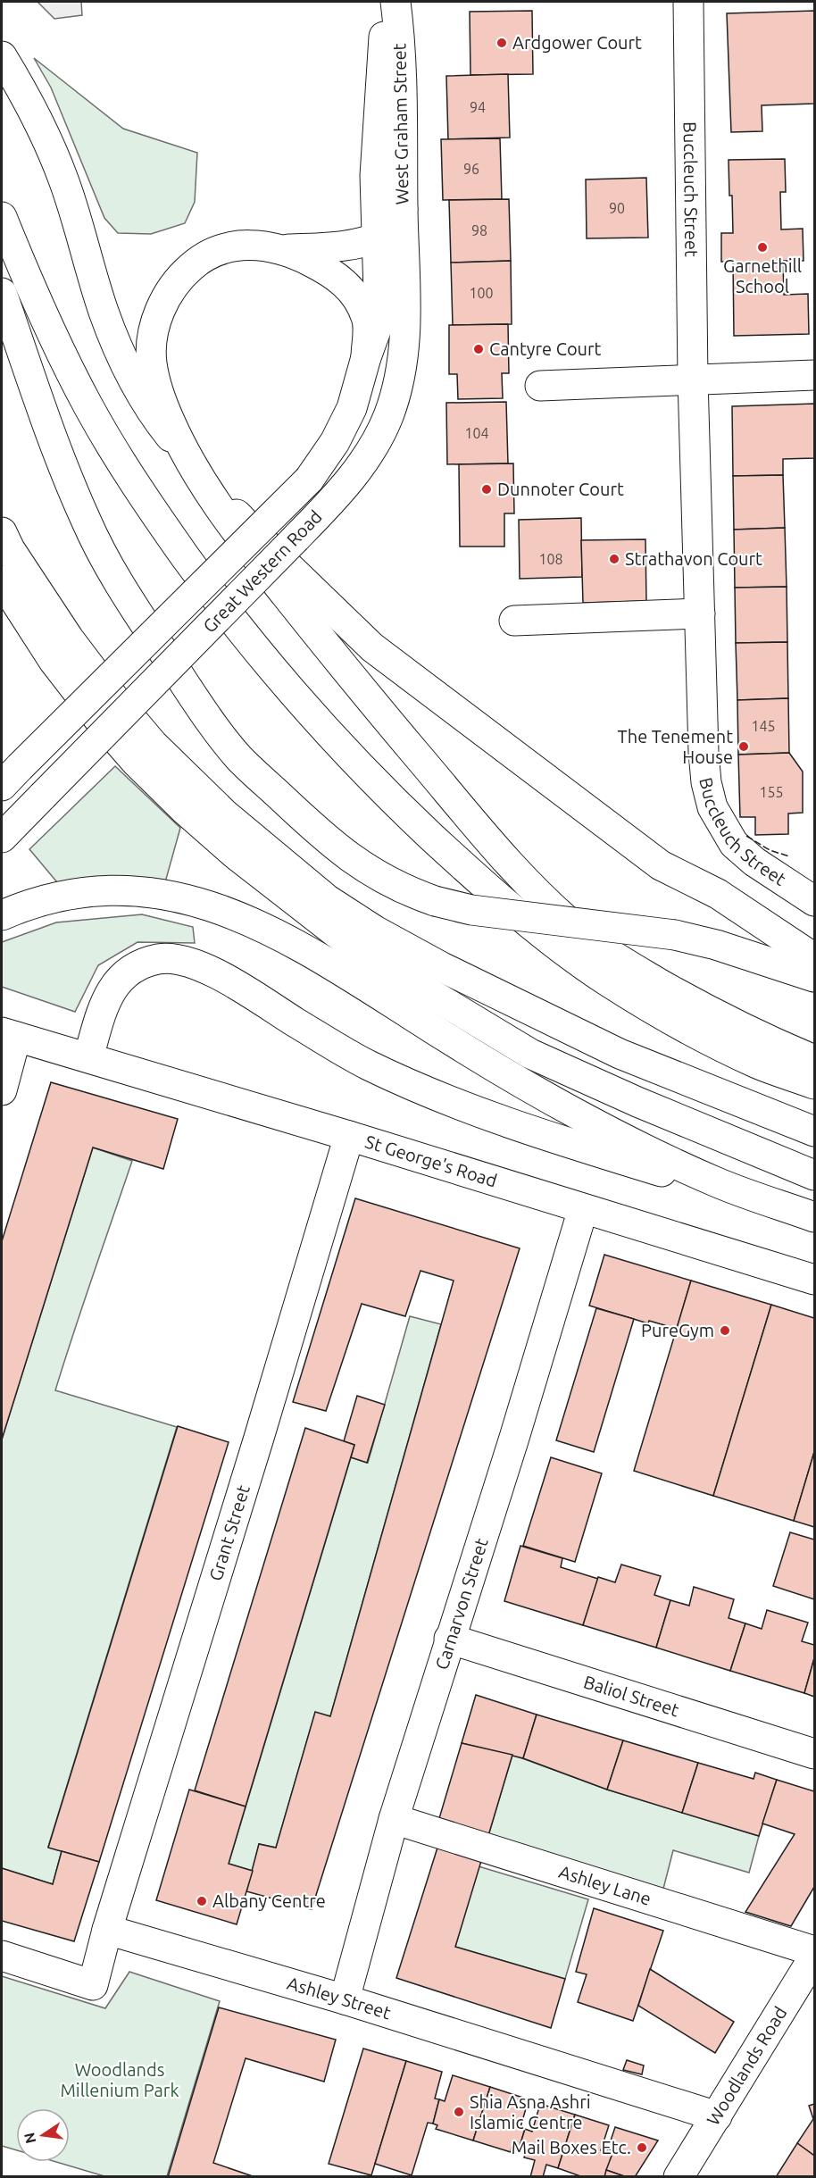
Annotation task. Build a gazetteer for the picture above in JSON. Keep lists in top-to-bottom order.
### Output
{
  "streets": {
    "main road": [
      "West Graham Street",
      "Buccleuch Street",
      "Great Western Road",
      "St George's Road",
      "Grant Street",
      "Carnarvon Street",
      "Baliol Street",
      "Ashley Lane",
      "Ashley Street",
      "Woodlands Road"
    ]
  },
  "crossings": [
    ["West Graham Street", "Great Western Road"],
    ["St George's Road", "Grant Street"],
    ["St George's Road", "Carnarvon Street"],
    ["Grant Street", "Ashley Street"],
    ["Carnarvon Street", "Baliol Street"],
    ["Carnarvon Street", "Ashley Lane"],
    ["Carnarvon Street", "Ashley Street"],
    ["Ashley Street", "Woodlands Road"]
  ],
  "parks": ["Woodlands Millenium Park"],
  "places": [
    "Ardgower Court",
    "Garnethill School",
    "Cantyre Court",
    "Dunnoter Court",
    "Strathavon Court",
    "The Tenement House",
    "PureGym",
    "Albany Centre",
    "Shia Asna Ashri Islamic Centre",
    "Mail Boxes Etc."
  ],
  "house_numbers": [
    "94",
    "96",
    "90",
    "98",
    "100",
    "104",
    "108",
    "145",
    "155"
  ],
  "north": "left"
}
